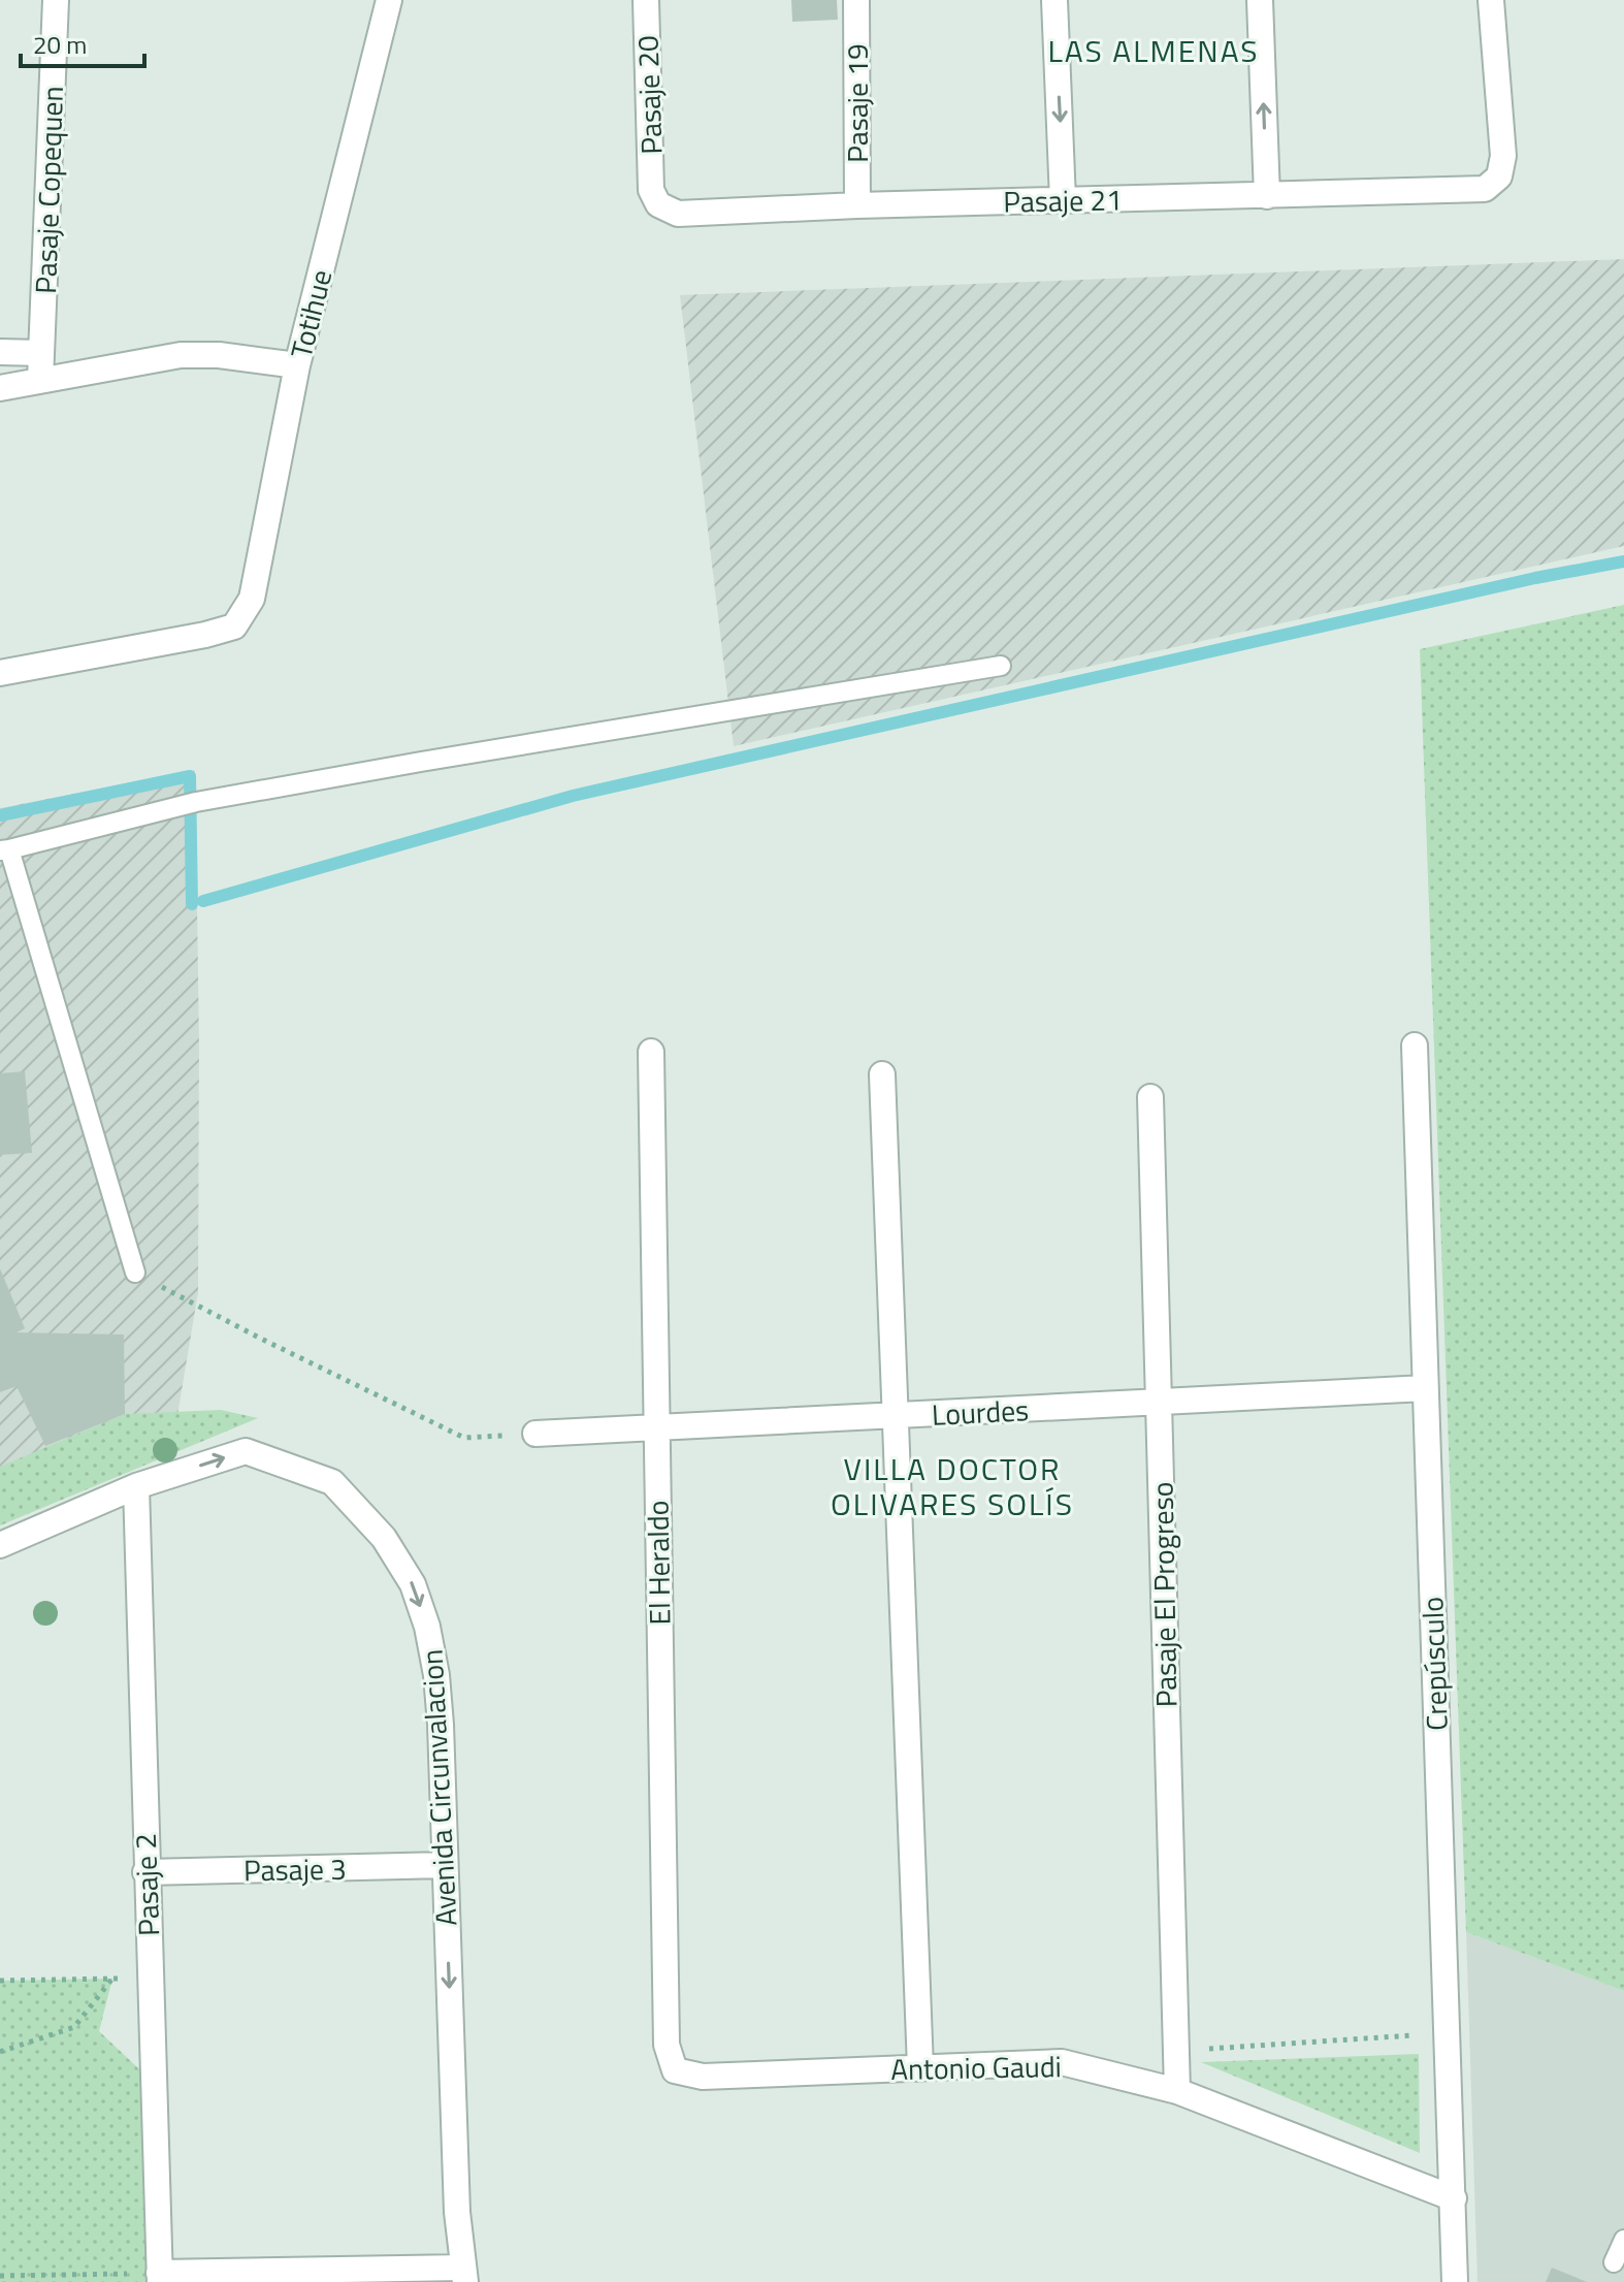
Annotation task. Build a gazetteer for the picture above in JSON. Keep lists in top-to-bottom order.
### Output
{
  "streets": {
    "street": [
      "Pasaje 20",
      "Pasaje 19",
      "Pasaje Copequen",
      "Pasaje 21",
      "Totihue",
      "Lourdes",
      "El Heraldo",
      "Pasaje El Progreso",
      "Crepúsculo",
      "Avenida Circunvalacion",
      "Pasaje 3",
      "Pasaje 2",
      "Antonio Gaudi"
    ]
  },
  "crossings": [
    ["Pasaje 20", "Pasaje 21"],
    ["Pasaje 19", "Pasaje 21"],
    ["Lourdes", "El Heraldo"],
    ["Lourdes", "Pasaje El Progreso"],
    ["Lourdes", "Crepúsculo"],
    ["El Heraldo", "Antonio Gaudi"],
    ["Pasaje El Progreso", "Antonio Gaudi"],
    ["Crepúsculo", "Antonio Gaudi"],
    ["Avenida Circunvalacion", "Pasaje 3"],
    ["Avenida Circunvalacion", "Pasaje 2"],
    ["Pasaje 3", "Pasaje 2"]
  ],
  "one_way": ["Avenida Circunvalacion"],
  "districts": ["LAS ALMENAS", "VILLA DOCTOR OLIVARES SOLÍS"],
  "scale_bar": "20 m"
}
